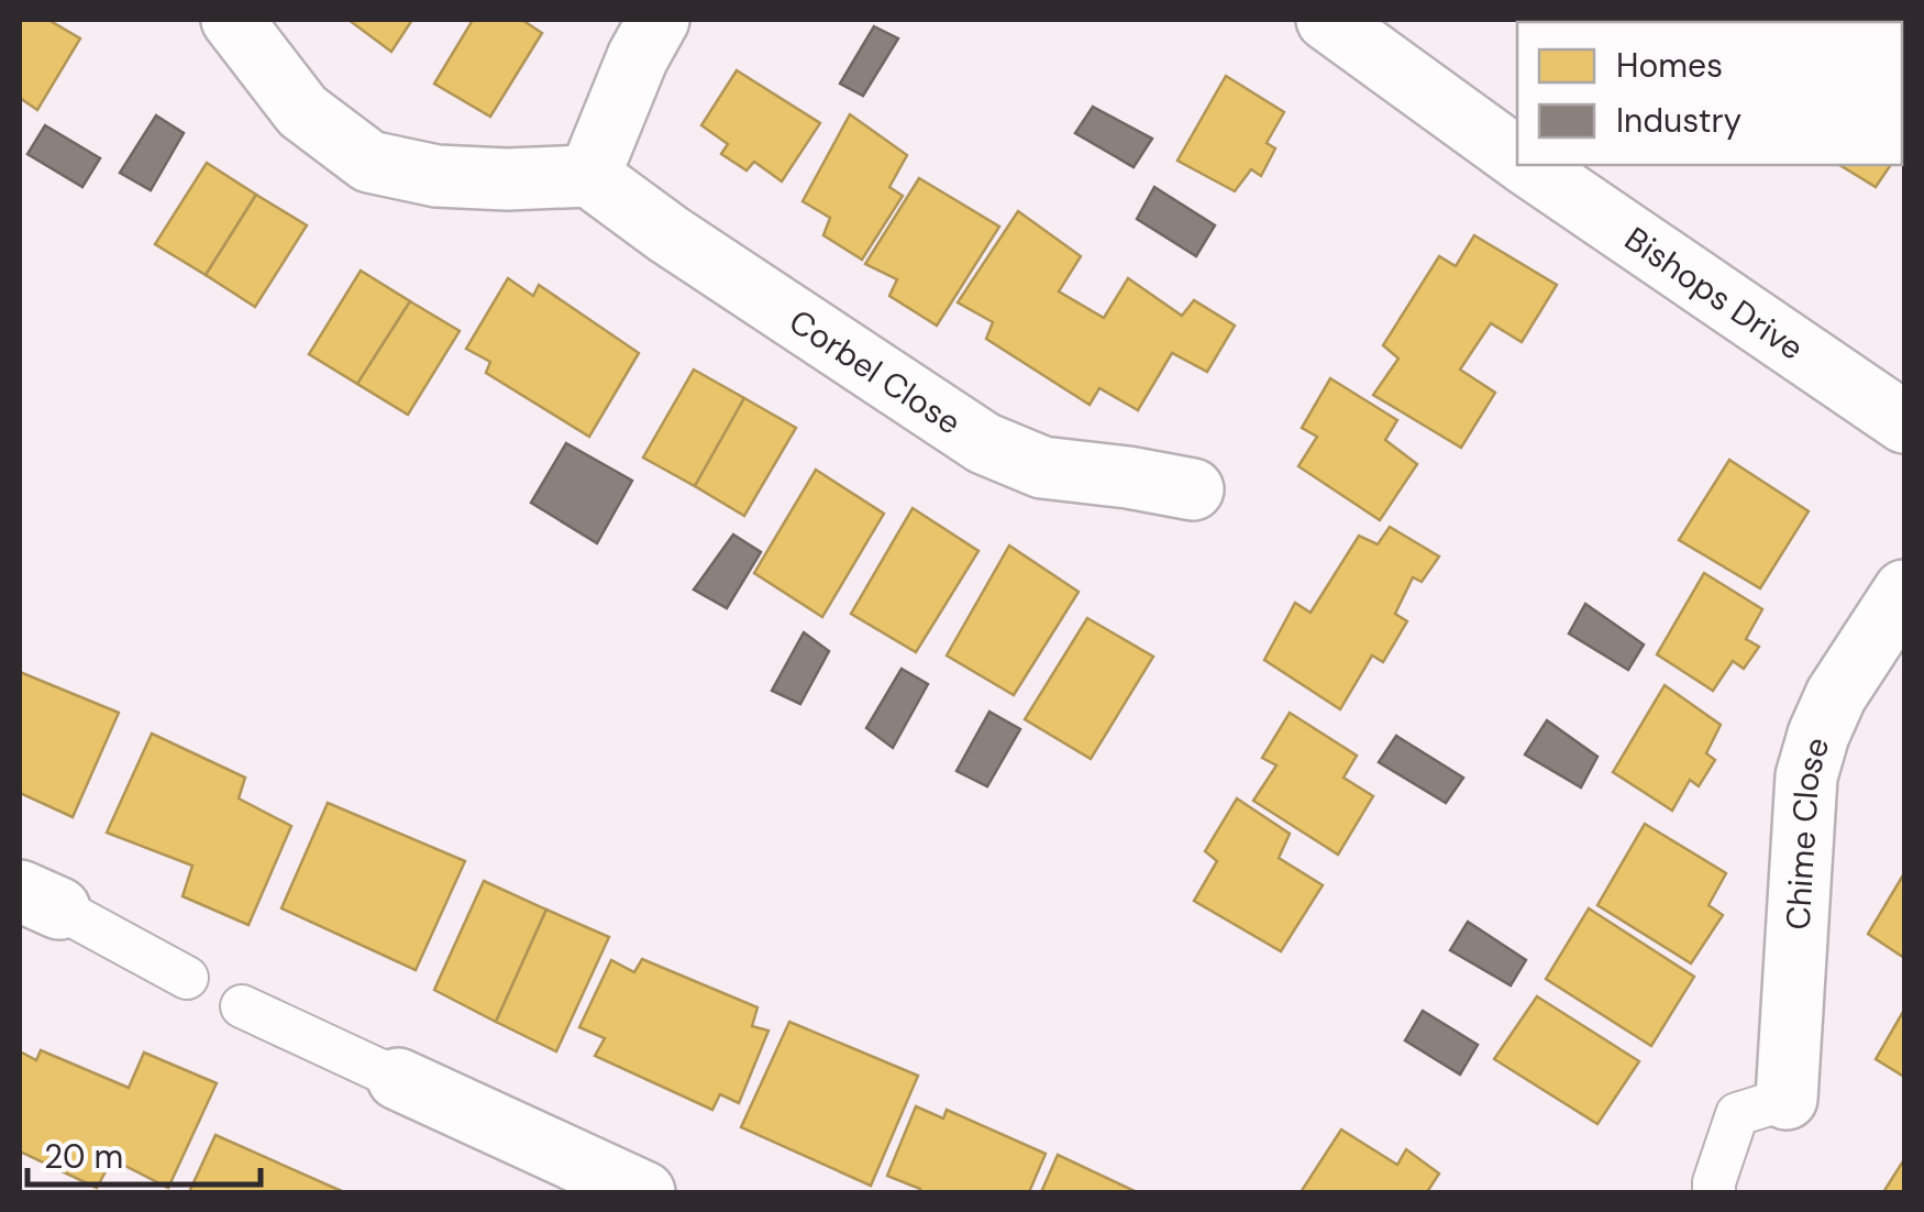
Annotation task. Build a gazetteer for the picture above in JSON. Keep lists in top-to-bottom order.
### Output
{
  "streets": {
    "street": ["Bishops Drive", "Corbel Close", "Chime Close"]
  },
  "legend": ["Homes", "Industry"],
  "scale_bar": "20 m"
}
